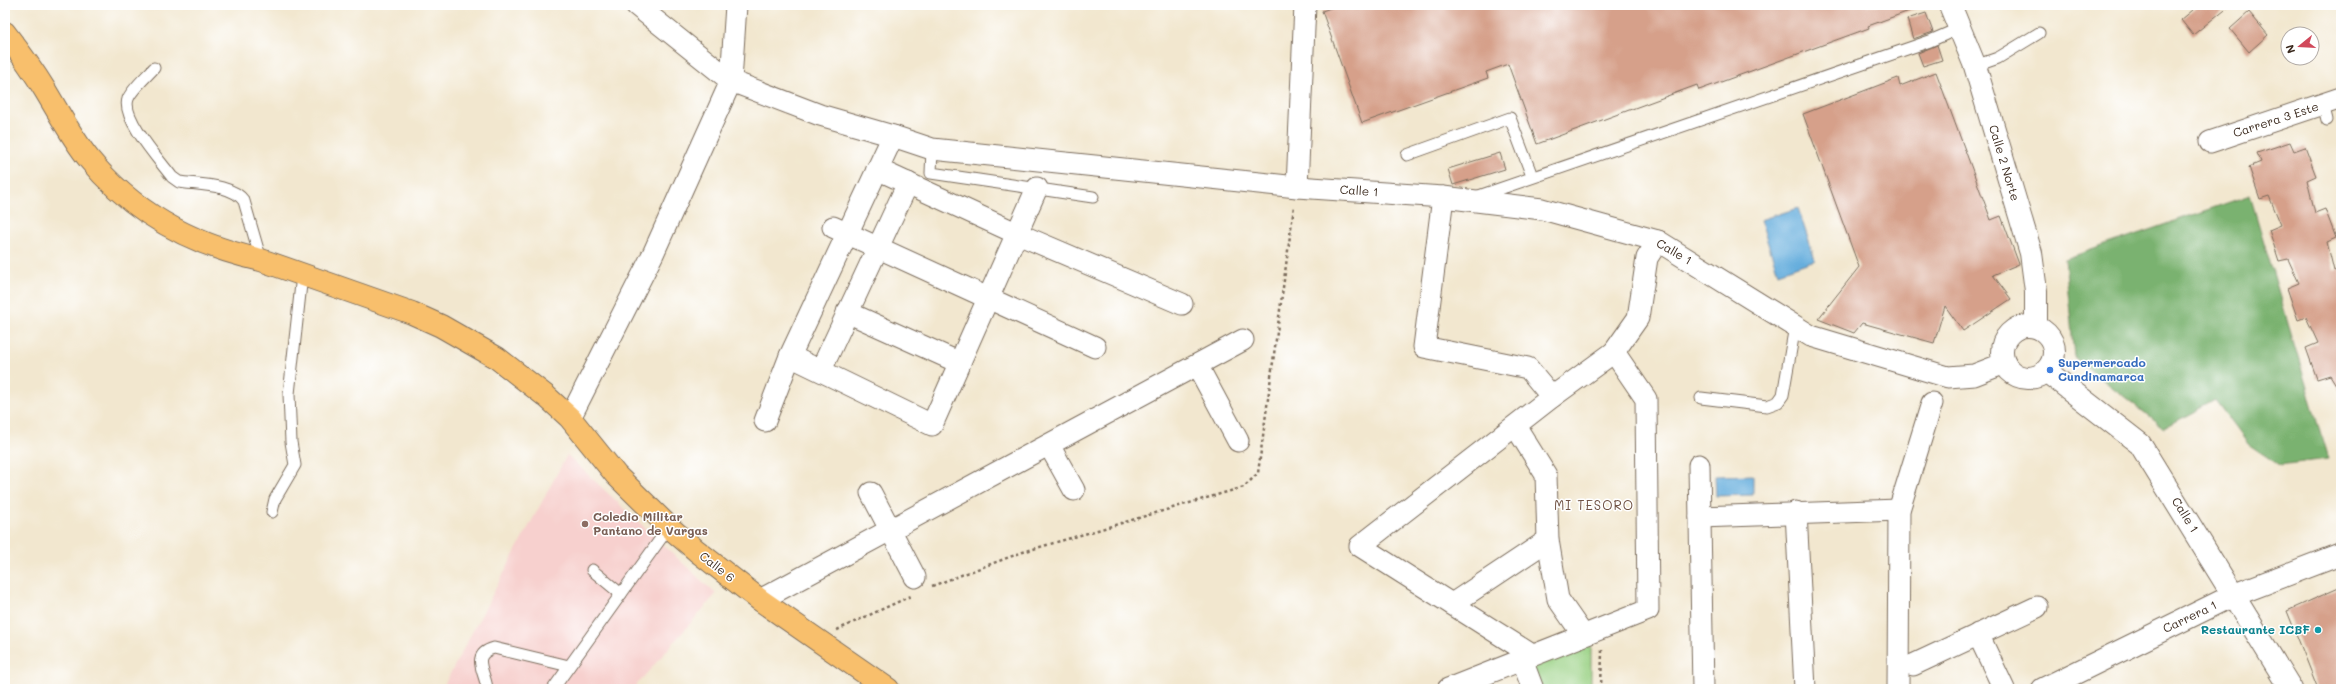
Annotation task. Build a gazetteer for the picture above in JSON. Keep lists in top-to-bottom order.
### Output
{
  "streets": {
    "main road": ["Calle 6"],
    "street": [
      "Carrera 3 Este",
      "Calle 2 Norte",
      "Calle 1",
      "Carrera 1"
    ]
  },
  "crossings": [
    ["Calle 2 Norte", "Calle 1"],
    ["Calle 1", "Carrera 1"]
  ],
  "districts": ["MI TESORO"],
  "places": ["Supermercado Cundinamarca", "Coledio Militar Pantano de Vargas", "Restaurante ICBF"],
  "north": "left"
}
